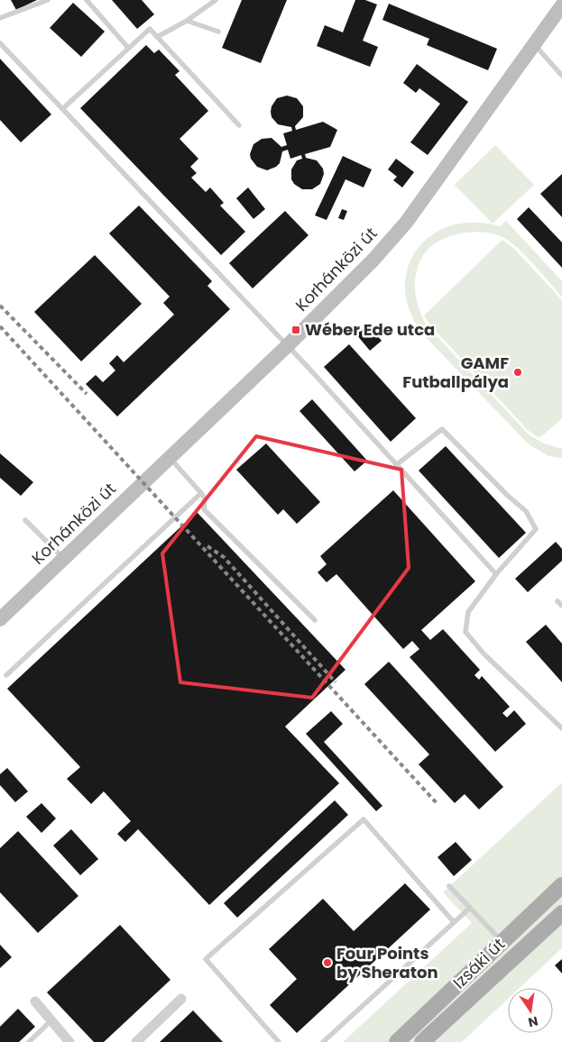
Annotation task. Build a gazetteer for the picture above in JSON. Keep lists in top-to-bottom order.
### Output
{
  "streets": {
    "main road": ["Izsáki út"],
    "street": ["Korhánközi út"]
  },
  "places": {
    "transit": ["Wéber Ede utca"],
    "other": ["GAMF Futballpálya", "Four Points by Sheraton"]
  },
  "north": "bottom"
}
